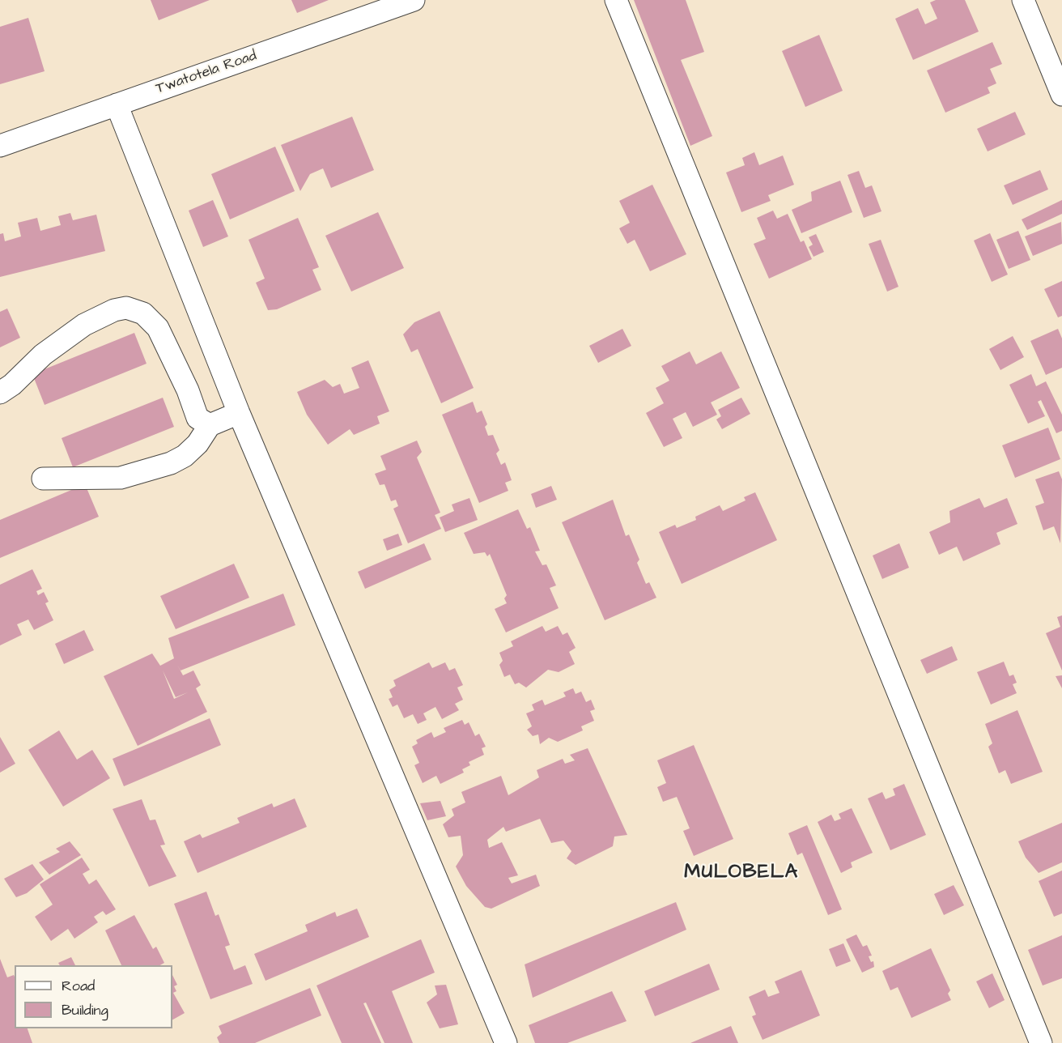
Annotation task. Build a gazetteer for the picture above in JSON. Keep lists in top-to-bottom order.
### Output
{
  "streets": {
    "street": ["Twatotela Road"]
  },
  "districts": ["MULOBELA"],
  "legend": ["Road", "Building"]
}
